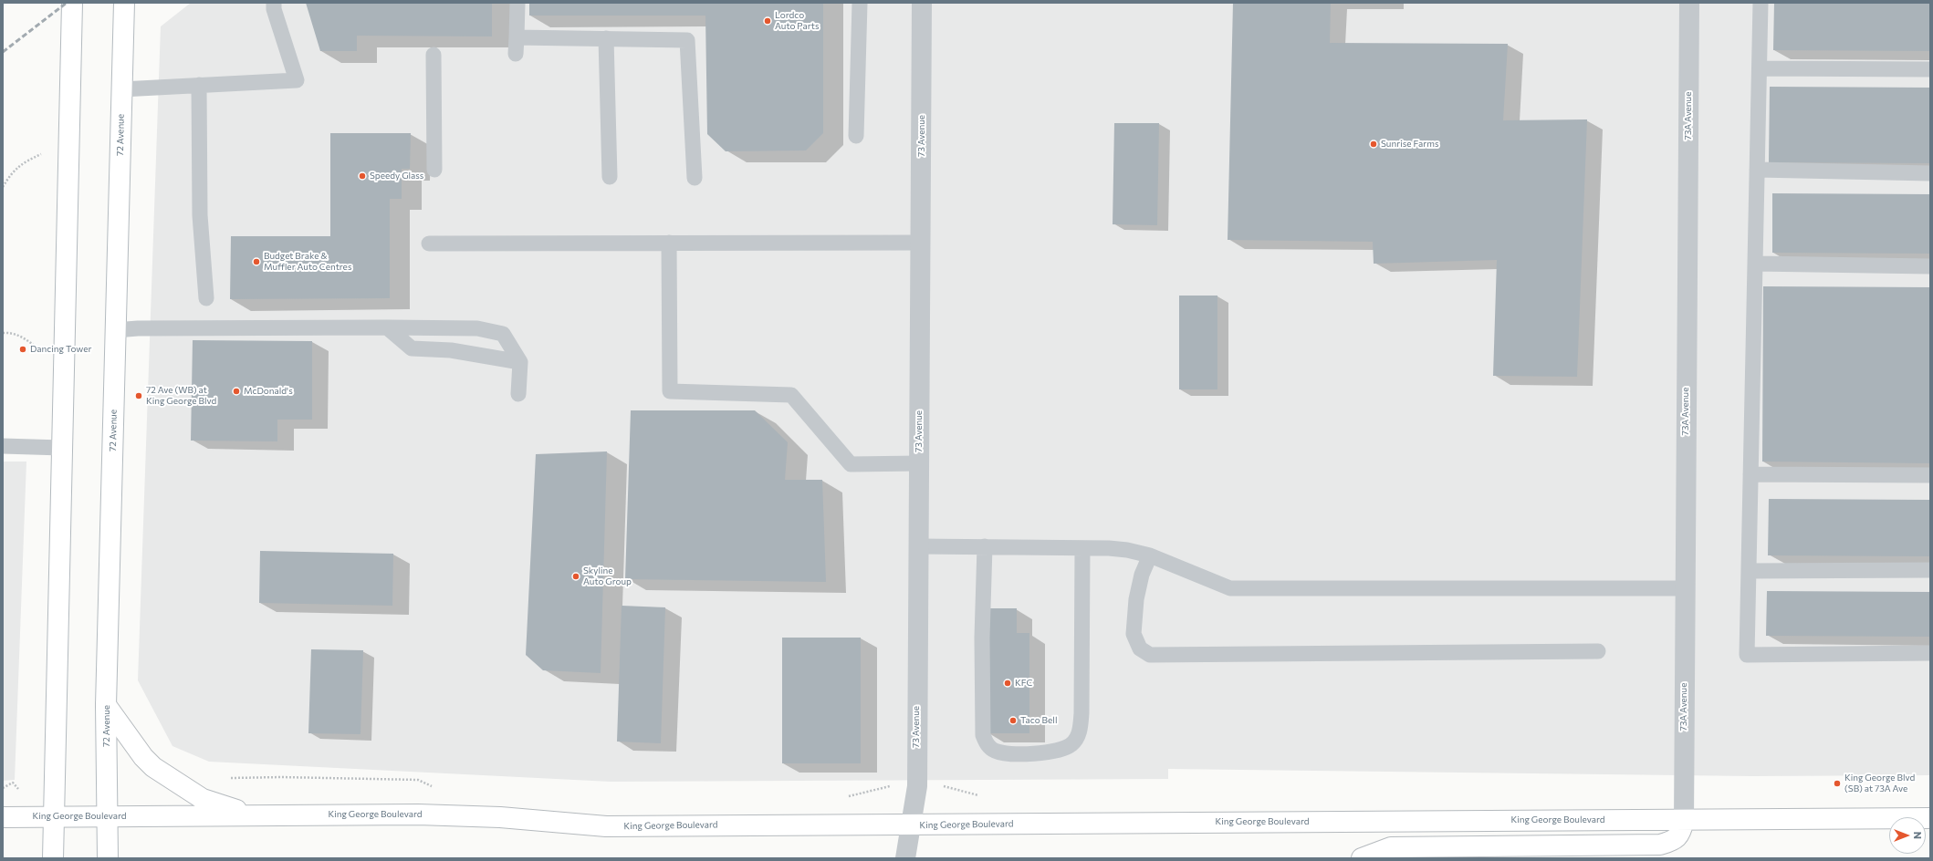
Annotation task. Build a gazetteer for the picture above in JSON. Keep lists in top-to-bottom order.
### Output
{
  "streets": {
    "main road": ["72 Avenue", "King George Boulevard"],
    "street": ["73A Avenue", "73 Avenue"]
  },
  "crossings": [
    ["73A Avenue", "King George Boulevard"],
    ["72 Avenue", "King George Boulevard"],
    ["73 Avenue", "King George Boulevard"]
  ],
  "places": [
    "Lordco Auto Parts",
    "Sunrise Farms",
    "Speedy Glass",
    "Budget Brake & Muffler Auto Centres",
    "Dancing Tower",
    "McDonald's",
    "72 Ave (WB) at King George Blvd",
    "Skyline Auto Group",
    "KFC",
    "Taco Bell",
    "King George Blvd (SB) at 73A Ave"
  ],
  "north": "right"
}
